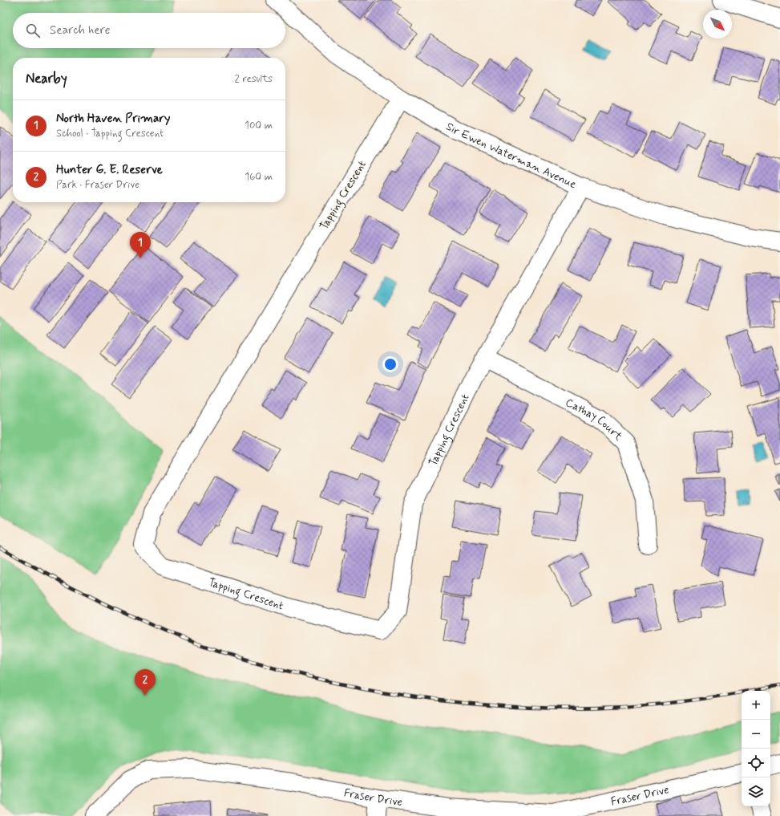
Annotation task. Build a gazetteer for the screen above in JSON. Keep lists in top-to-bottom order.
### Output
{
  "streets": {
    "street": [
      "Sir Ewen Waterman Avenue",
      "Tapping Crescent",
      "Cathay Court",
      "Fraser Drive"
    ]
  },
  "crossings": [
    ["Sir Ewen Waterman Avenue", "Tapping Crescent"],
    ["Tapping Crescent", "Cathay Court"]
  ],
  "north": "bottom right",
  "page": {
    "search": "Search here",
    "heading": ["Nearby", "2 results"],
    "list": [
      {
        "mark": "1",
        "name": "North Haven Primary",
        "note": "School · Tapping Crescent",
        "value": "100 m"
      },
      {
        "mark": "2",
        "name": "Hunter G. E. Reserve",
        "note": "Park · Fraser Drive",
        "value": "160 m"
      }
    ],
    "pins": ["1", "2"],
    "map_buttons": ["+", "−"]
  }
}
